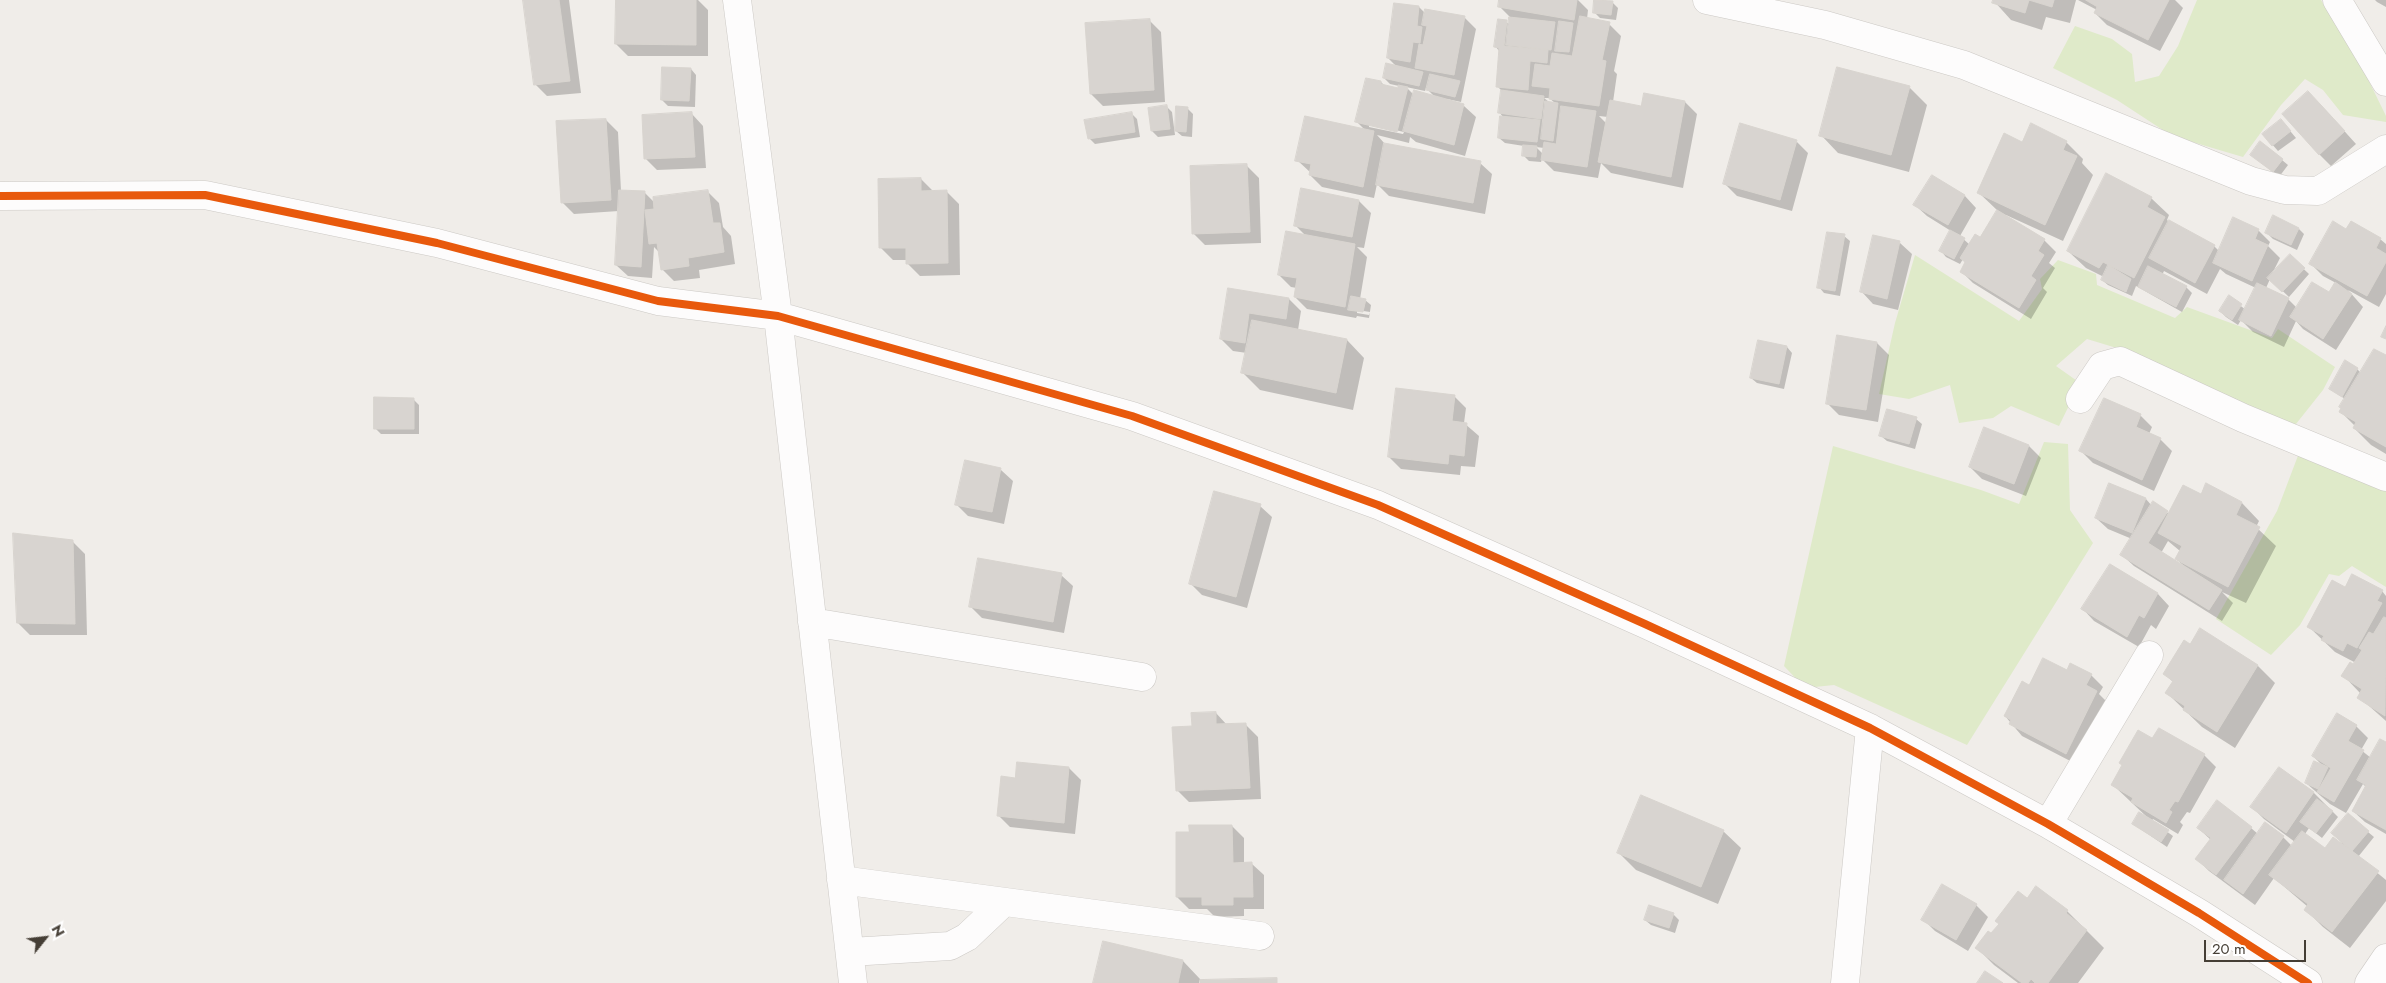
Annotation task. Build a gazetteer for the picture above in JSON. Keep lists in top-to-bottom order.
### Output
{
  "scale_bar": "20 m",
  "north": "top right"
}
